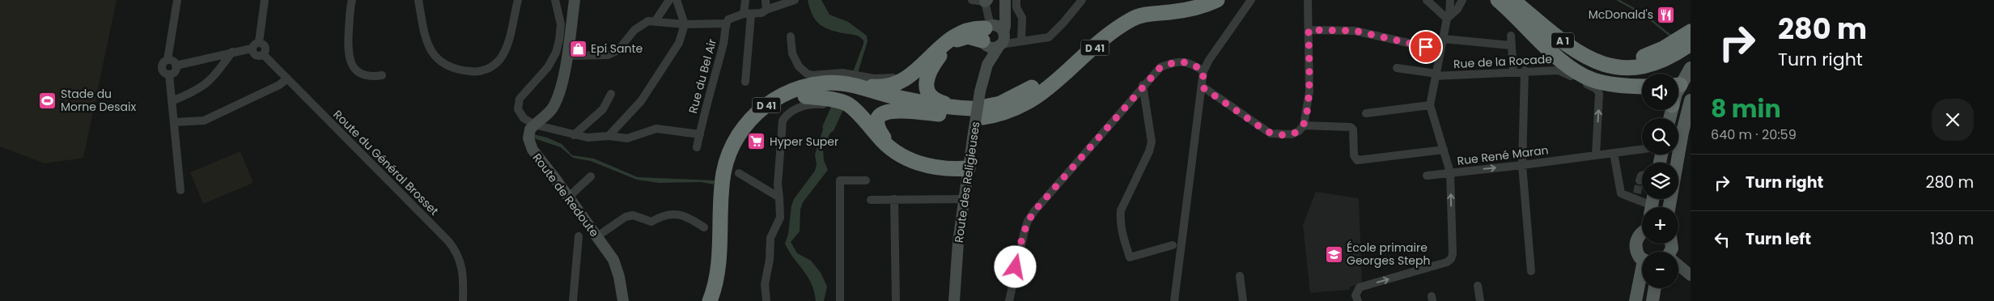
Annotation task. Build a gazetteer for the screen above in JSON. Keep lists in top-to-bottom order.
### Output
{
  "streets": {
    "highway": ["A 1", "D 41"],
    "main road": ["Route des Religieuses", "Route de Redoute"],
    "street": [
      "Rue de la Rocade",
      "Rue du Bel Air",
      "Rue René Maran",
      "Route du Général Brosset"
    ]
  },
  "crossings": [
    ["D 41", "Route des Religieuses"],
    ["Rue de la Rocade", "Rue René Maran"]
  ],
  "places": {
    "restaurant": ["McDonald's"],
    "shop": ["Epi Sante"],
    "sports": ["Stade du Morne Desaix"],
    "supermarket": ["Hyper Super"],
    "school or university": ["École primaire Georges Steph"]
  },
  "page": {
    "turn": ["280 m", "Turn right"],
    "map_buttons": ["+", "−"],
    "heading": ["8 min", "640 m · 20:59"],
    "list": [
      {
        "name": "Turn right",
        "value": "280 m"
      },
      {
        "name": "Turn left",
        "value": "130 m"
      }
    ]
  }
}
